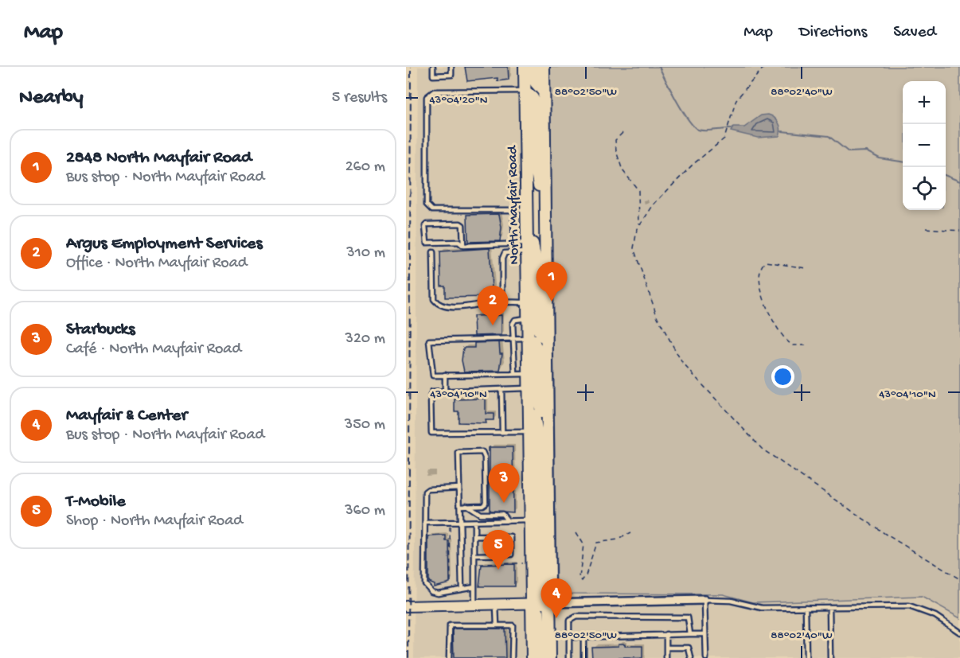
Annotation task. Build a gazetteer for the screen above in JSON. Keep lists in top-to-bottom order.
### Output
{
  "streets": {
    "main road": ["North Mayfair Road"]
  },
  "page": {
    "header": "Map",
    "nav": ["Map", "Directions", "Saved"],
    "heading": ["Nearby", "5 results"],
    "map_buttons": ["+", "−"],
    "list": [
      {
        "mark": "1",
        "name": "2848 North Mayfair Road",
        "note": "Bus stop · North Mayfair Road",
        "value": "260 m"
      },
      {
        "mark": "2",
        "name": "Argus Employment Services",
        "note": "Office · North Mayfair Road",
        "value": "310 m"
      },
      {
        "mark": "3",
        "name": "Starbucks",
        "note": "Café · North Mayfair Road",
        "value": "320 m"
      },
      {
        "mark": "4",
        "name": "Mayfair & Center",
        "note": "Bus stop · North Mayfair Road",
        "value": "350 m"
      },
      {
        "mark": "5",
        "name": "T-Mobile",
        "note": "Shop · North Mayfair Road",
        "value": "360 m"
      }
    ],
    "pins": [
      "1",
      "2",
      "3",
      "5",
      "4"
    ]
  },
  "coordinates": [
    "88°02'50\"W",
    "88°02'40\"W",
    "43°04'20\"N",
    "43°04'10\"N"
  ]
}
